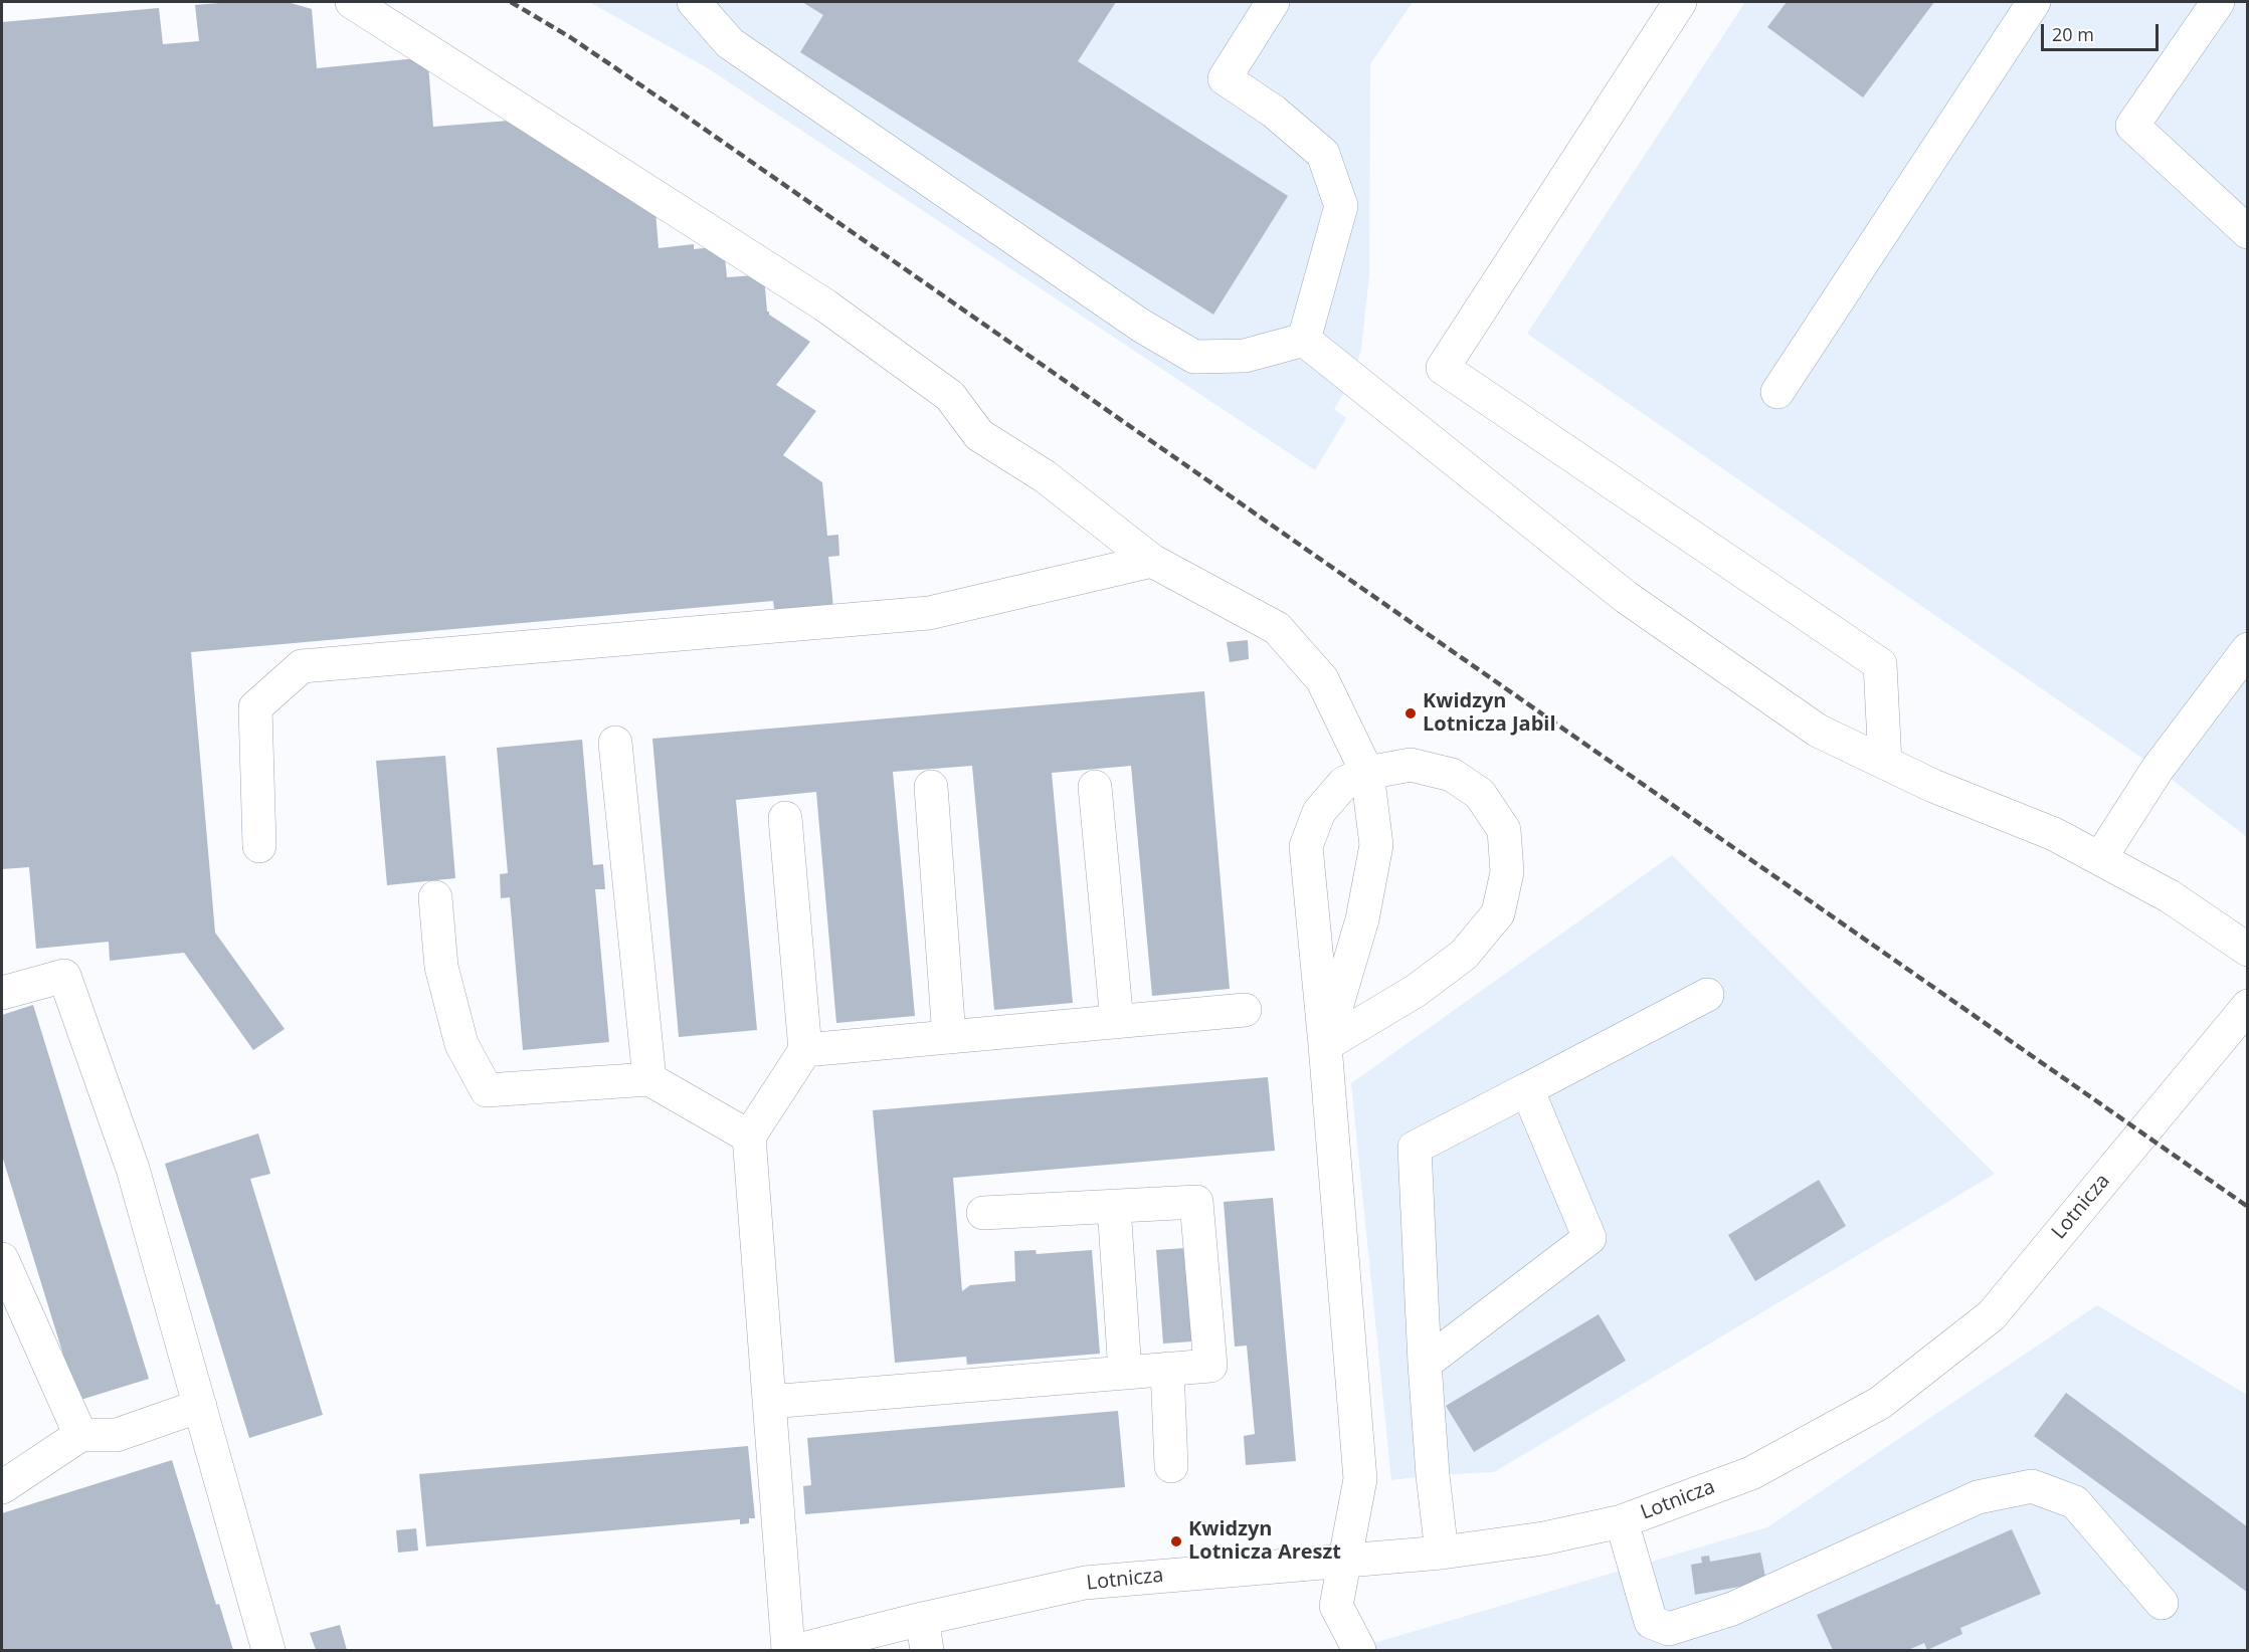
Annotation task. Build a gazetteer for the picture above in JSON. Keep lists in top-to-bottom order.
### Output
{
  "streets": {
    "street": ["Lotnicza"]
  },
  "places": ["Kwidzyn Lotnicza Jabil", "Kwidzyn Lotnicza Areszt"],
  "scale_bar": "20 m"
}
